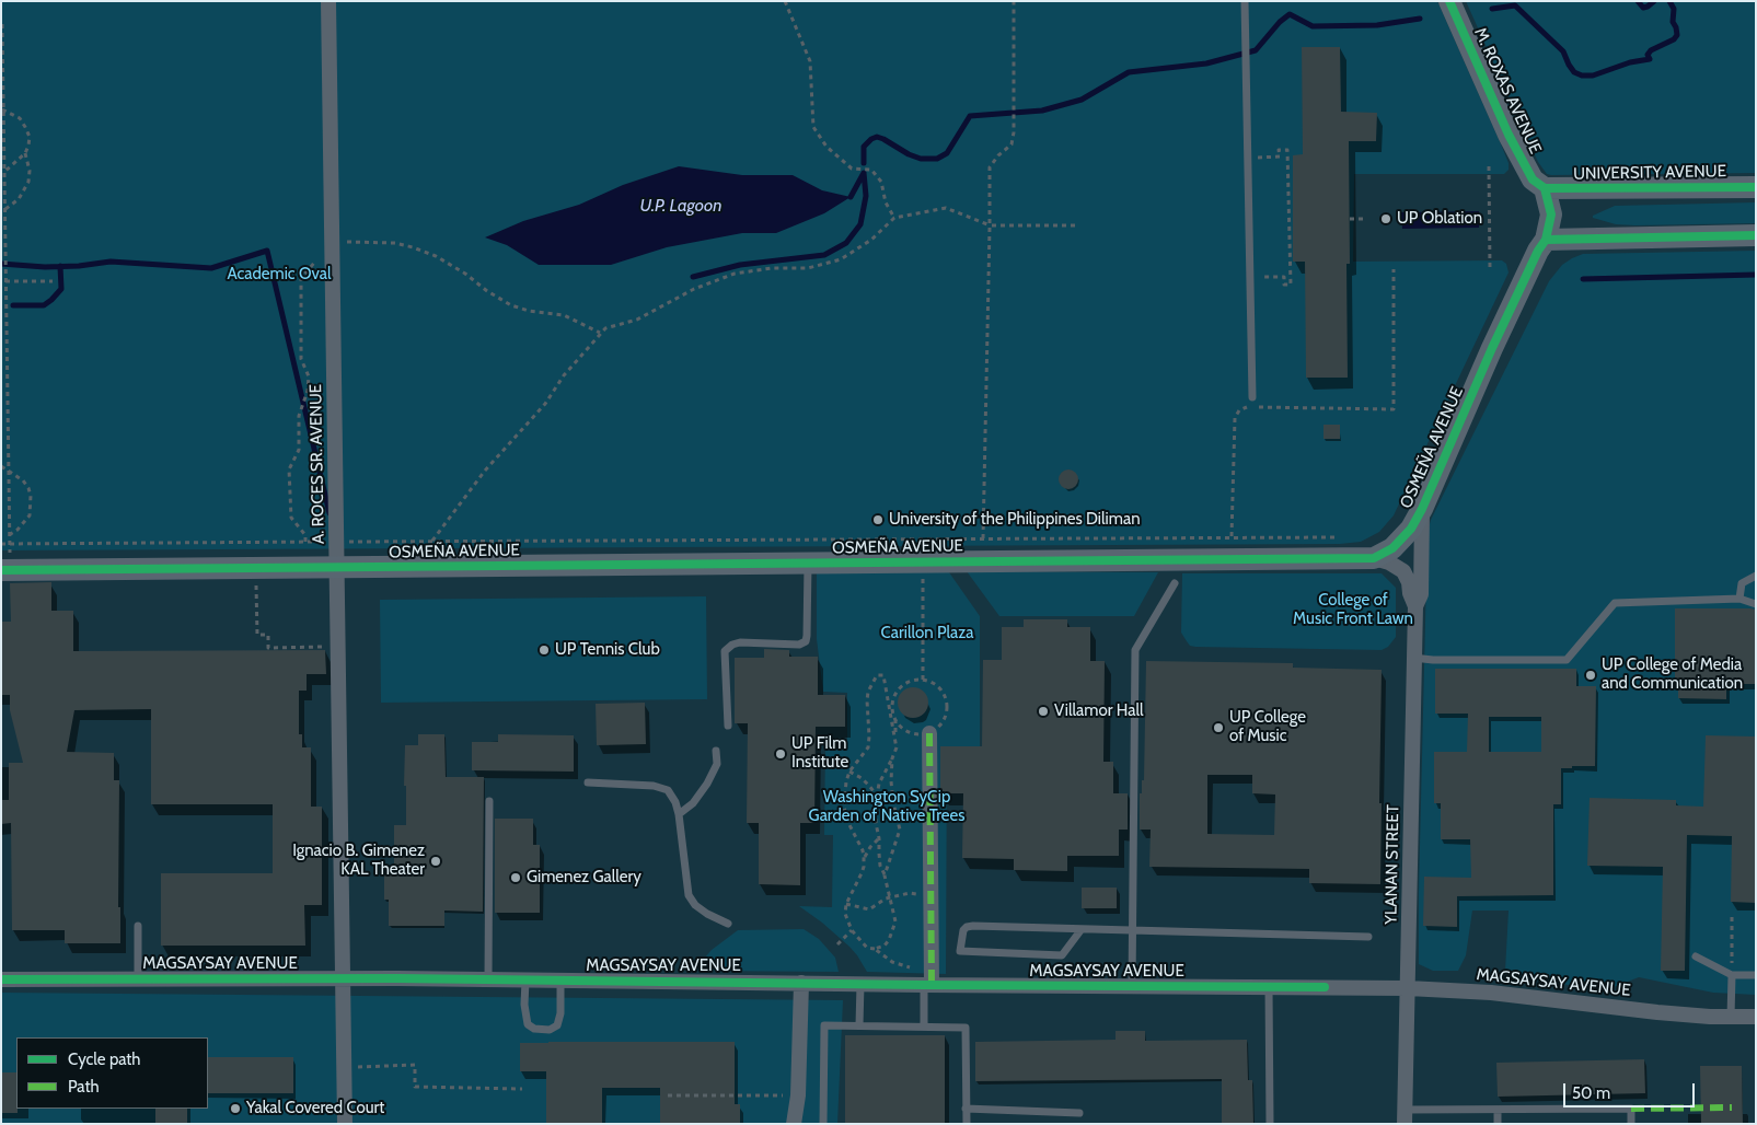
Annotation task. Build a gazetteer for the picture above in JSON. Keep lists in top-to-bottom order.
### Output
{
  "streets": {
    "street": [
      "M. ROXAS AVENUE",
      "UNIVERSITY AVENUE",
      "OSMEÑA AVENUE",
      "A. ROCES SR. AVENUE",
      "YLANAN STREET",
      "MAGSAYSAY AVENUE"
    ]
  },
  "crossings": [
    ["M. ROXAS AVENUE", "UNIVERSITY AVENUE"],
    ["M. ROXAS AVENUE", "OSMEÑA AVENUE"],
    ["UNIVERSITY AVENUE", "OSMEÑA AVENUE"],
    ["OSMEÑA AVENUE", "A. ROCES SR. AVENUE"],
    ["OSMEÑA AVENUE", "YLANAN STREET"],
    ["A. ROCES SR. AVENUE", "MAGSAYSAY AVENUE"],
    ["YLANAN STREET", "MAGSAYSAY AVENUE"]
  ],
  "water": ["U.P. Lagoon"],
  "parks": [
    "Academic Oval",
    "College of Music Front Lawn",
    "Carillon Plaza",
    "Washington SyCip Garden of Native Trees"
  ],
  "places": [
    "UP Oblation",
    "University of the Philippines Diliman",
    "UP Tennis Club",
    "UP College of Media and Communication",
    "Villamor Hall",
    "UP College of Music",
    "UP Film Institute",
    "Ignacio B. Gimenez KAL Theater",
    "Gimenez Gallery",
    "Yakal Covered Court"
  ],
  "legend": ["Cycle path", "Path"],
  "scale_bar": "50 m"
}
